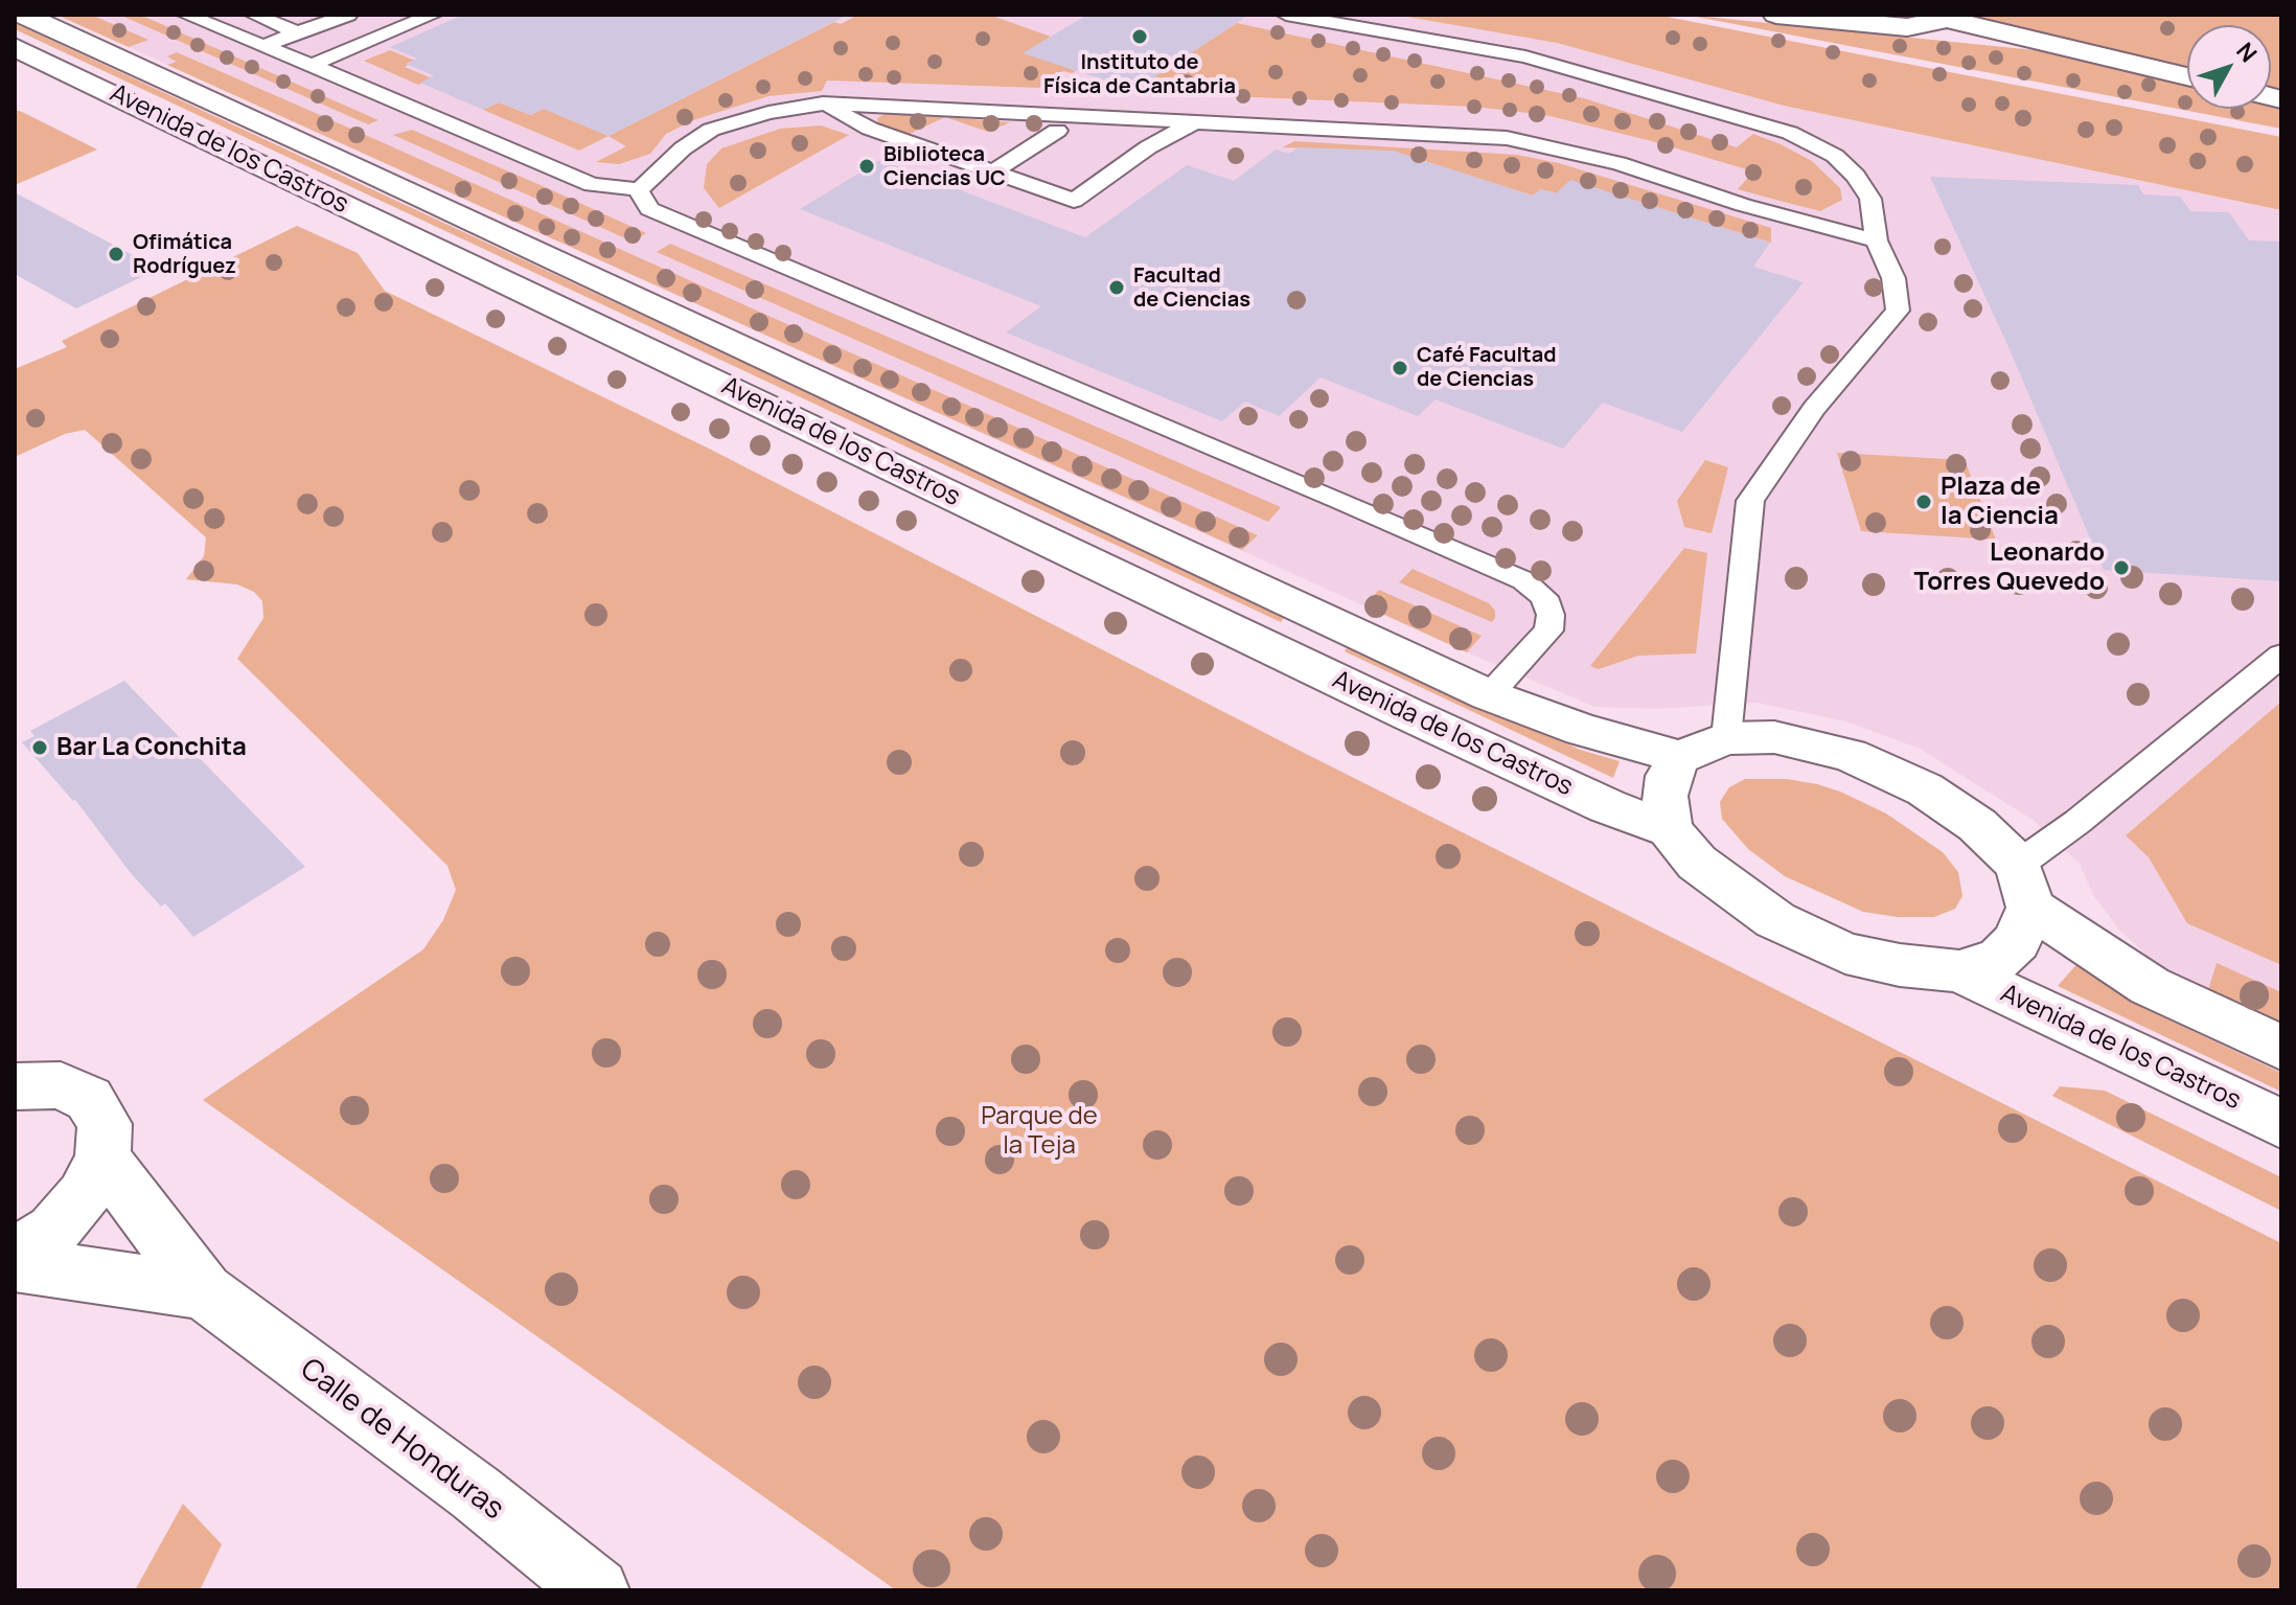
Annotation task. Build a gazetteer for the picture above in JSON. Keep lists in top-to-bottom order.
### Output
{
  "streets": {
    "main road": ["Avenida de los Castros", "Calle de Honduras"]
  },
  "parks": ["Parque de la Teja"],
  "places": [
    "Instituto de Física de Cantabria",
    "Biblioteca Ciencias UC",
    "Ofimática Rodríguez",
    "Facultad de Ciencias",
    "Café Facultad de Ciencias",
    "Plaza de la Ciencia",
    "Leonardo Torres Quevedo",
    "Bar La Conchita"
  ],
  "north": "top right"
}
